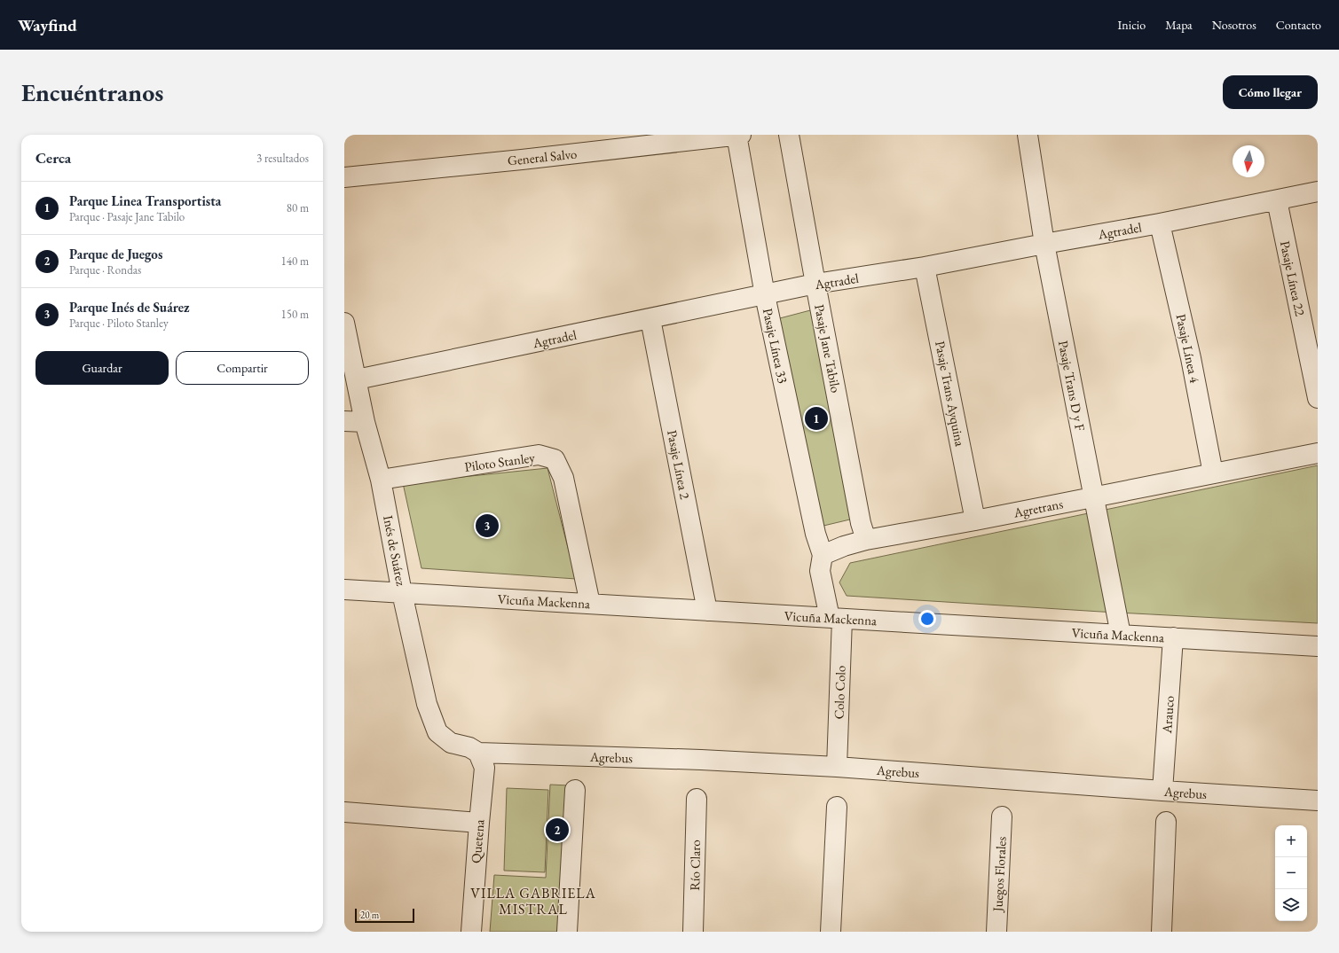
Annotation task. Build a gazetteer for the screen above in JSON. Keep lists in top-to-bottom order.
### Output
{
  "streets": {
    "street": [
      "General Salvo",
      "Agtradel",
      "Pasaje Línea 22",
      "Pasaje Línea 33",
      "Pasaje Jane Tabilo",
      "Pasaje Línea 4",
      "Pasaje Trans D y F",
      "Pasaje Trans Ayquina",
      "Piloto Stanley",
      "Pasaje Línea 2",
      "Agretrans",
      "Inés de Suárez",
      "Vicuña Mackenna",
      "Colo Colo",
      "Arauco",
      "Agrebus",
      "Quetena",
      "Río Claro",
      "Juegos Florales"
    ]
  },
  "crossings": [
    ["General Salvo", "Pasaje Línea 33"],
    ["Agtradel", "Pasaje Línea 22"],
    ["Agtradel", "Pasaje Línea 33"],
    ["Agtradel", "Pasaje Jane Tabilo"],
    ["Agtradel", "Pasaje Línea 4"],
    ["Agtradel", "Pasaje Trans D y F"],
    ["Agtradel", "Pasaje Trans Ayquina"],
    ["Agtradel", "Pasaje Línea 2"],
    ["Agtradel", "Inés de Suárez"],
    ["Pasaje Línea 33", "Agretrans"],
    ["Pasaje Jane Tabilo", "Agretrans"],
    ["Pasaje Línea 4", "Agretrans"],
    ["Pasaje Trans D y F", "Agretrans"],
    ["Pasaje Trans D y F", "Vicuña Mackenna"],
    ["Pasaje Trans Ayquina", "Agretrans"],
    ["Piloto Stanley", "Inés de Suárez"],
    ["Piloto Stanley", "Vicuña Mackenna"],
    ["Pasaje Línea 2", "Vicuña Mackenna"],
    ["Inés de Suárez", "Vicuña Mackenna"],
    ["Inés de Suárez", "Agrebus"],
    ["Inés de Suárez", "Quetena"],
    ["Vicuña Mackenna", "Colo Colo"],
    ["Vicuña Mackenna", "Arauco"],
    ["Colo Colo", "Agrebus"],
    ["Arauco", "Agrebus"],
    ["Agrebus", "Quetena"]
  ],
  "districts": ["VILLA GABRIELA MISTRAL"],
  "scale_bar": "20 m",
  "north": "bottom",
  "page": {
    "header": "Wayfind",
    "nav": [
      "Inicio",
      "Mapa",
      "Nosotros",
      "Contacto"
    ],
    "buttons": [
      "Cómo llegar",
      ["Guardar", "Compartir"]
    ],
    "title": "Encuéntranos",
    "heading": ["Cerca", "3 resultados"],
    "list": [
      {
        "mark": "1",
        "name": "Parque Linea Transportista",
        "note": "Parque · Pasaje Jane Tabilo",
        "value": "80 m"
      },
      {
        "mark": "2",
        "name": "Parque de Juegos",
        "note": "Parque · Rondas",
        "value": "140 m"
      },
      {
        "mark": "3",
        "name": "Parque Inés de Suárez",
        "note": "Parque · Piloto Stanley",
        "value": "150 m"
      }
    ],
    "pins": ["1", "3", "2"],
    "map_buttons": ["+", "−"],
    "scale": "20 m"
  }
}
